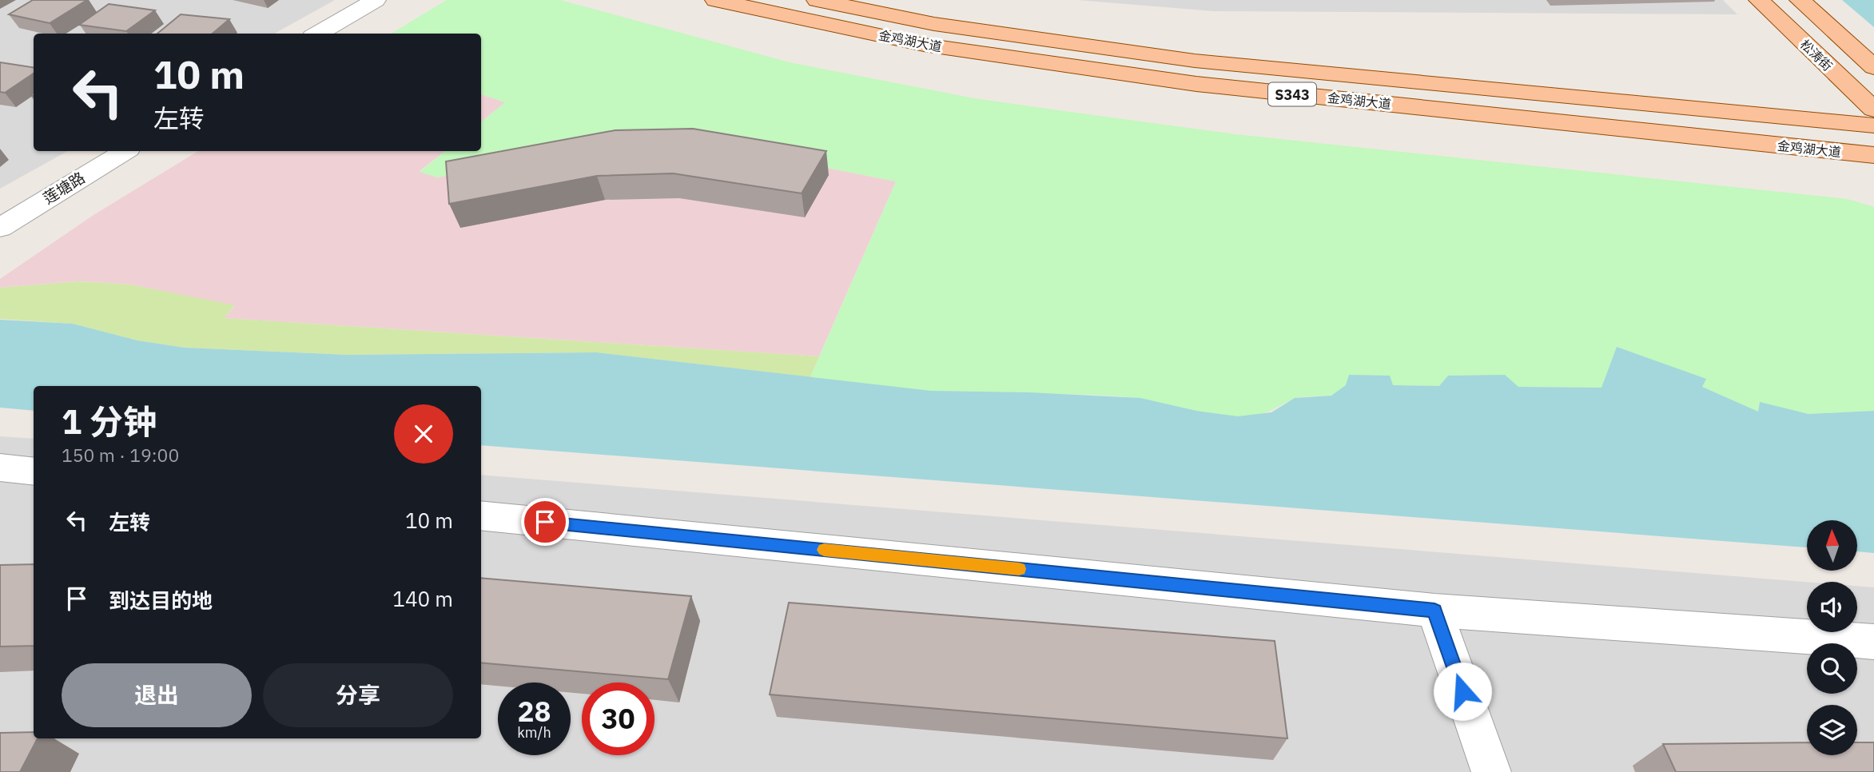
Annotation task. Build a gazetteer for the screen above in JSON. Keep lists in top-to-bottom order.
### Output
{
  "streets": {
    "main road": ["金鸡湖大道", "松涛街", "S343"],
    "street": ["莲塘路"]
  },
  "north": "top",
  "page": {
    "turn": ["10 m", "左转"],
    "heading": ["1 分钟", "150 m · 19:00"],
    "list": [
      {
        "name": "左转",
        "value": "10 m"
      },
      {
        "name": "到达目的地",
        "value": "140 m"
      }
    ],
    "buttons": ["退出", "分享"],
    "speed": "28 km/h",
    "limit": "30"
  }
}
